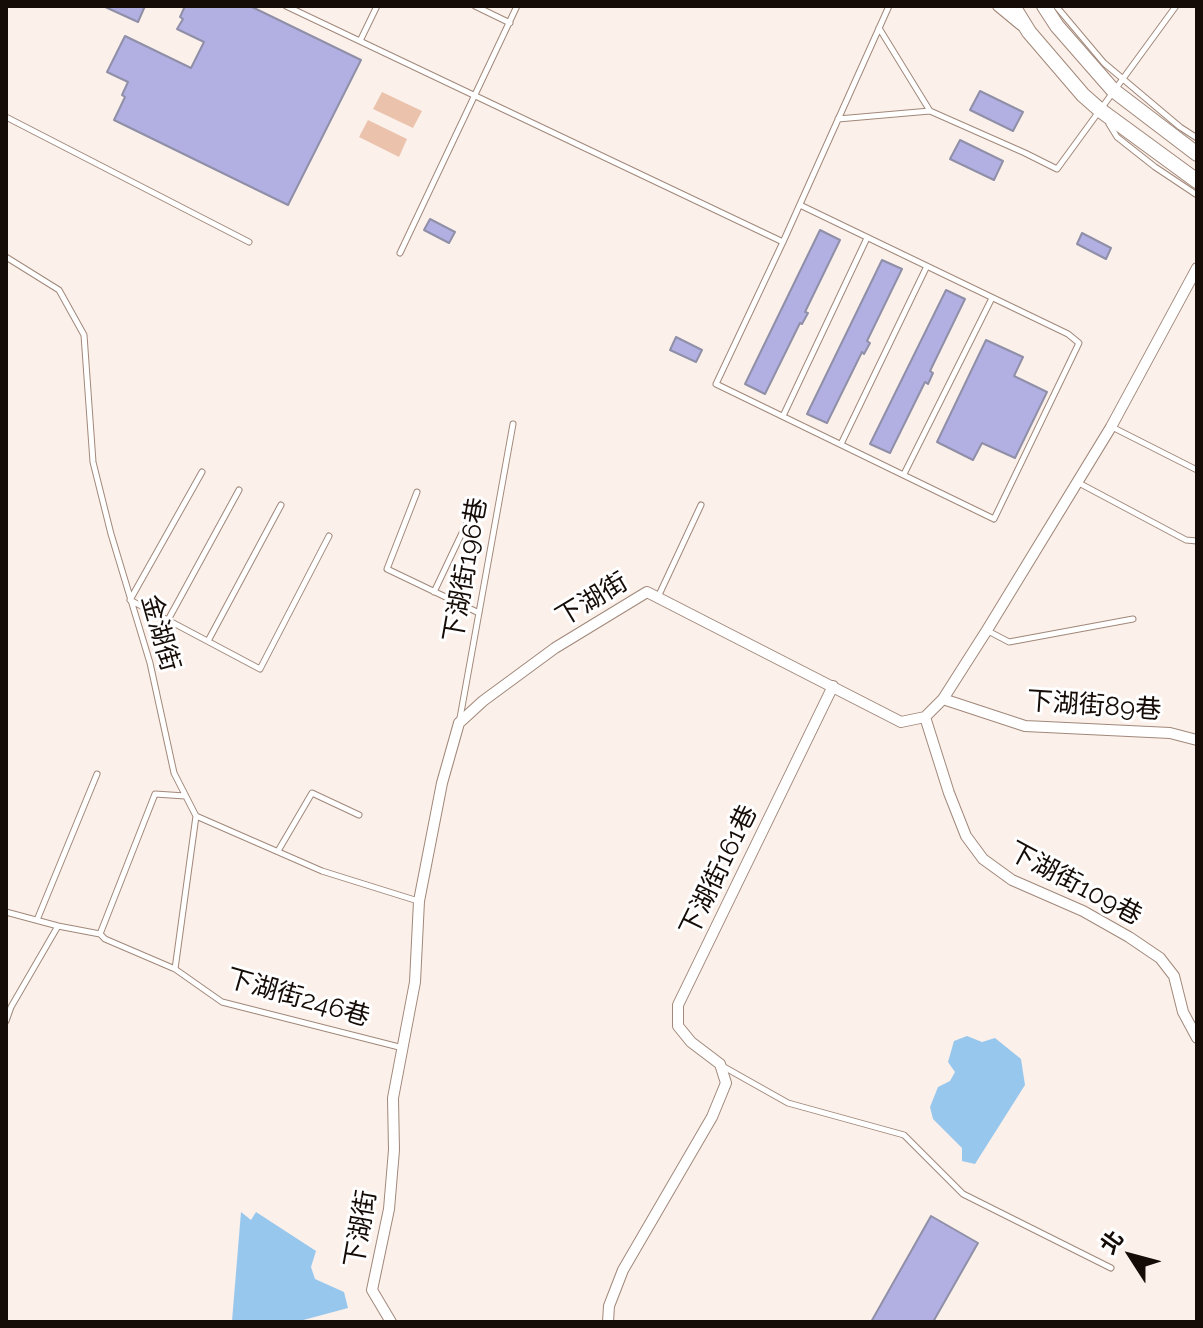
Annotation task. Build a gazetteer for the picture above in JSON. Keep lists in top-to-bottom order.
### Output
{
  "streets": {
    "street": [
      "下湖街",
      "下湖街89巷",
      "下湖街161巷",
      "下湖街109巷"
    ],
    "lane": ["下湖街196巷", "金湖街", "下湖街246巷"]
  },
  "crossings": [
    ["下湖街196巷", "下湖街"],
    ["下湖街", "下湖街161巷"],
    ["下湖街", "下湖街109巷"],
    ["下湖街", "下湖街246巷"]
  ],
  "north": "top left"
}
